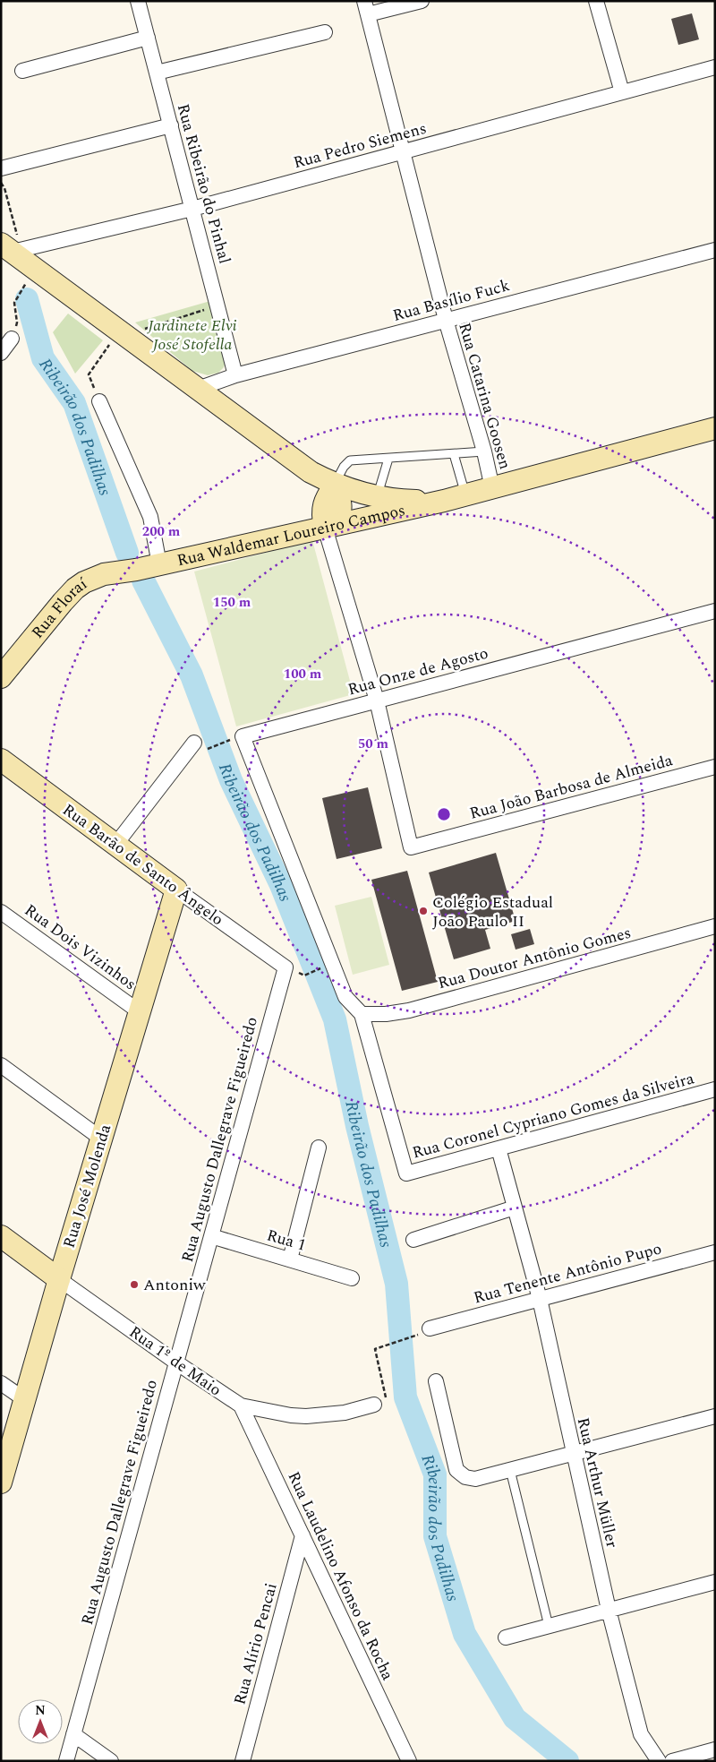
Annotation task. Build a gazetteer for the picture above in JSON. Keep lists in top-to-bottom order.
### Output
{
  "streets": {
    "main road": [
      "Rua Waldemar Loureiro Campos",
      "Rua Floraí",
      "Rua Barão de Santo Ângelo",
      "Rua José Molenda",
      "Rua 1º de Maio"
    ],
    "street": [
      "Rua Pedro Siemens",
      "Rua Ribeirão do Pinhal",
      "Rua Basílio Fuck",
      "Rua Catarina Goosen",
      "Rua Onze de Agosto",
      "Rua João Barbosa de Almeida",
      "Rua Dois Vizinhos",
      "Rua Doutor Antônio Gomes",
      "Rua Coronel Cypriano Gomes da Silveira",
      "Rua Augusto Dallegrave Figueiredo",
      "Rua 1",
      "Rua Tenente Antônio Pupo",
      "Rua Arthur Müller",
      "Rua Laudelino Afonso da Rocha",
      "Rua Alírio Pencai"
    ]
  },
  "crossings": [
    ["Rua Pedro Siemens", "Rua Ribeirão do Pinhal"],
    ["Rua Pedro Siemens", "Rua Catarina Goosen"],
    ["Rua Pedro Siemens", "Rua Waldemar Loureiro Campos"],
    ["Rua Ribeirão do Pinhal", "Rua Basílio Fuck"],
    ["Rua Basílio Fuck", "Rua Catarina Goosen"],
    ["Rua Basílio Fuck", "Rua Waldemar Loureiro Campos"],
    ["Rua Catarina Goosen", "Rua Waldemar Loureiro Campos"],
    ["Rua Waldemar Loureiro Campos", "Rua Floraí"],
    ["Rua Onze de Agosto", "Rua João Barbosa de Almeida"],
    ["Rua Onze de Agosto", "Rua Doutor Antônio Gomes"],
    ["Rua Onze de Agosto", "Rua Coronel Cypriano Gomes da Silveira"],
    ["Rua Barão de Santo Ângelo", "Rua Augusto Dallegrave Figueiredo"],
    ["Rua Barão de Santo Ângelo", "Rua José Molenda"],
    ["Rua Dois Vizinhos", "Rua José Molenda"],
    ["Rua Doutor Antônio Gomes", "Rua Coronel Cypriano Gomes da Silveira"],
    ["Rua Coronel Cypriano Gomes da Silveira", "Rua Arthur Müller"],
    ["Rua Augusto Dallegrave Figueiredo", "Rua 1"],
    ["Rua Augusto Dallegrave Figueiredo", "Rua 1º de Maio"],
    ["Rua José Molenda", "Rua 1º de Maio"],
    ["Rua Tenente Antônio Pupo", "Rua Arthur Müller"],
    ["Rua 1º de Maio", "Rua Laudelino Afonso da Rocha"],
    ["Rua Laudelino Afonso da Rocha", "Rua Alírio Pencai"]
  ],
  "water": ["Ribeirão dos Padilhas"],
  "parks": ["Jardinete Elvi José Stofella"],
  "places": ["Colégio Estadual João Paulo II", "Antoniw"],
  "north": "top",
  "rings": [
    "200 m",
    "150 m",
    "100 m",
    "50 m"
  ]
}
